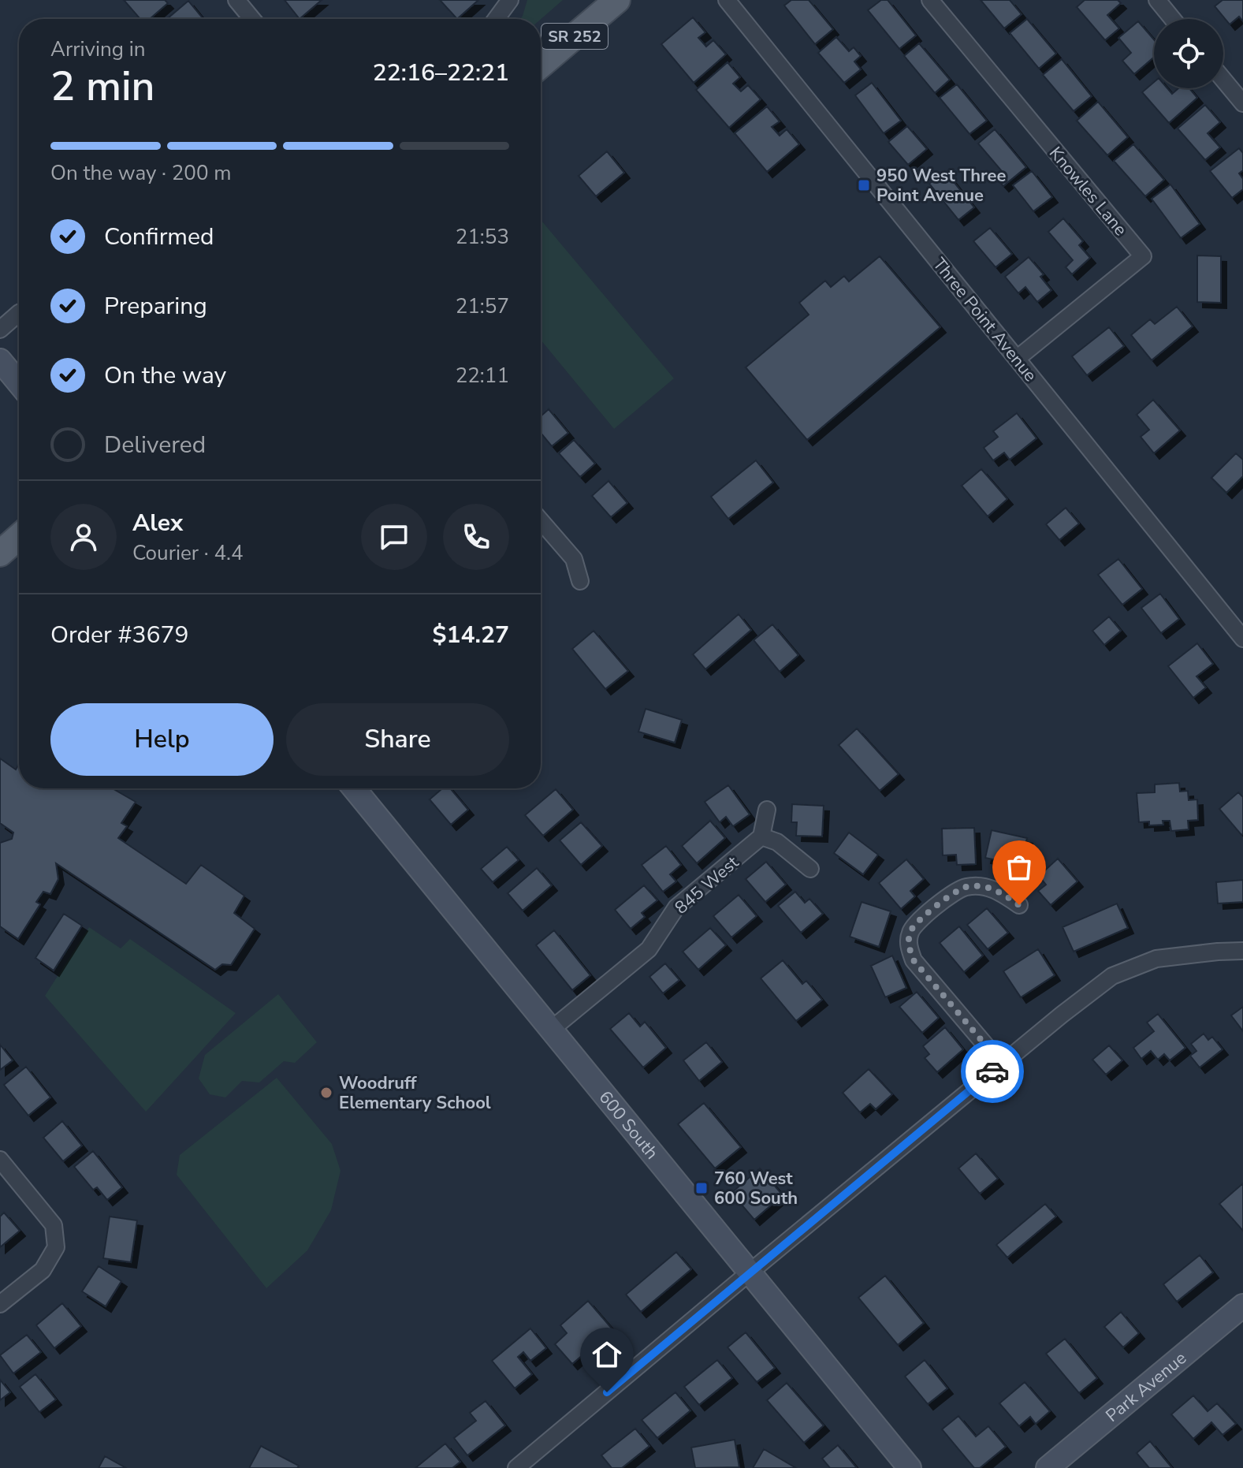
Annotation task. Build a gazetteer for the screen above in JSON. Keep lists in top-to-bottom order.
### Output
{
  "streets": {
    "main road": ["SR 252"],
    "street": [
      "Knowles Lane",
      "Three Point Avenue",
      "845 West",
      "600 South",
      "Park Avenue"
    ]
  },
  "crossings": [
    ["Knowles Lane", "Three Point Avenue"],
    ["845 West", "600 South"]
  ],
  "places": {
    "transit": ["950 West Three Point Avenue", "760 West 600 South"],
    "other": ["Woodruff Elementary School"]
  },
  "page": {
    "heading": ["2 min", "Arriving in", "22:16–22:21"],
    "panel": [
      "Alex",
      "Courier · 4.4",
      "Order #3679",
      "$14.27"
    ],
    "bar": "On the way · 200 m",
    "list": [
      ["Confirmed", "21:53"],
      ["Preparing", "21:57"],
      ["On the way", "22:11"],
      "Delivered"
    ],
    "buttons": ["Help", "Share"]
  }
}
